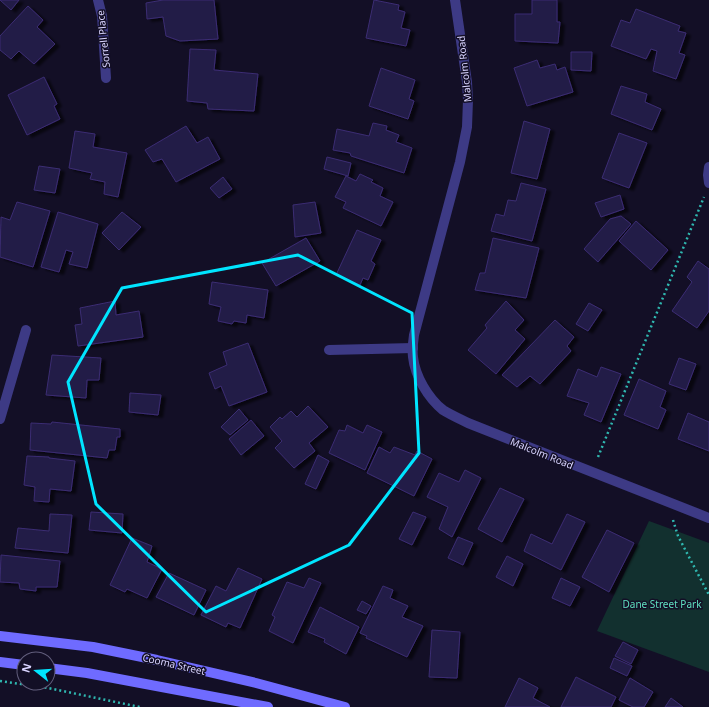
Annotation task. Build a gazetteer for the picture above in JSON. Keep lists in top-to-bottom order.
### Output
{
  "streets": {
    "main road": ["Cooma Street"],
    "street": ["Sorrell Place", "Malcolm Road"]
  },
  "parks": ["Dane Street Park"],
  "north": "left"
}
